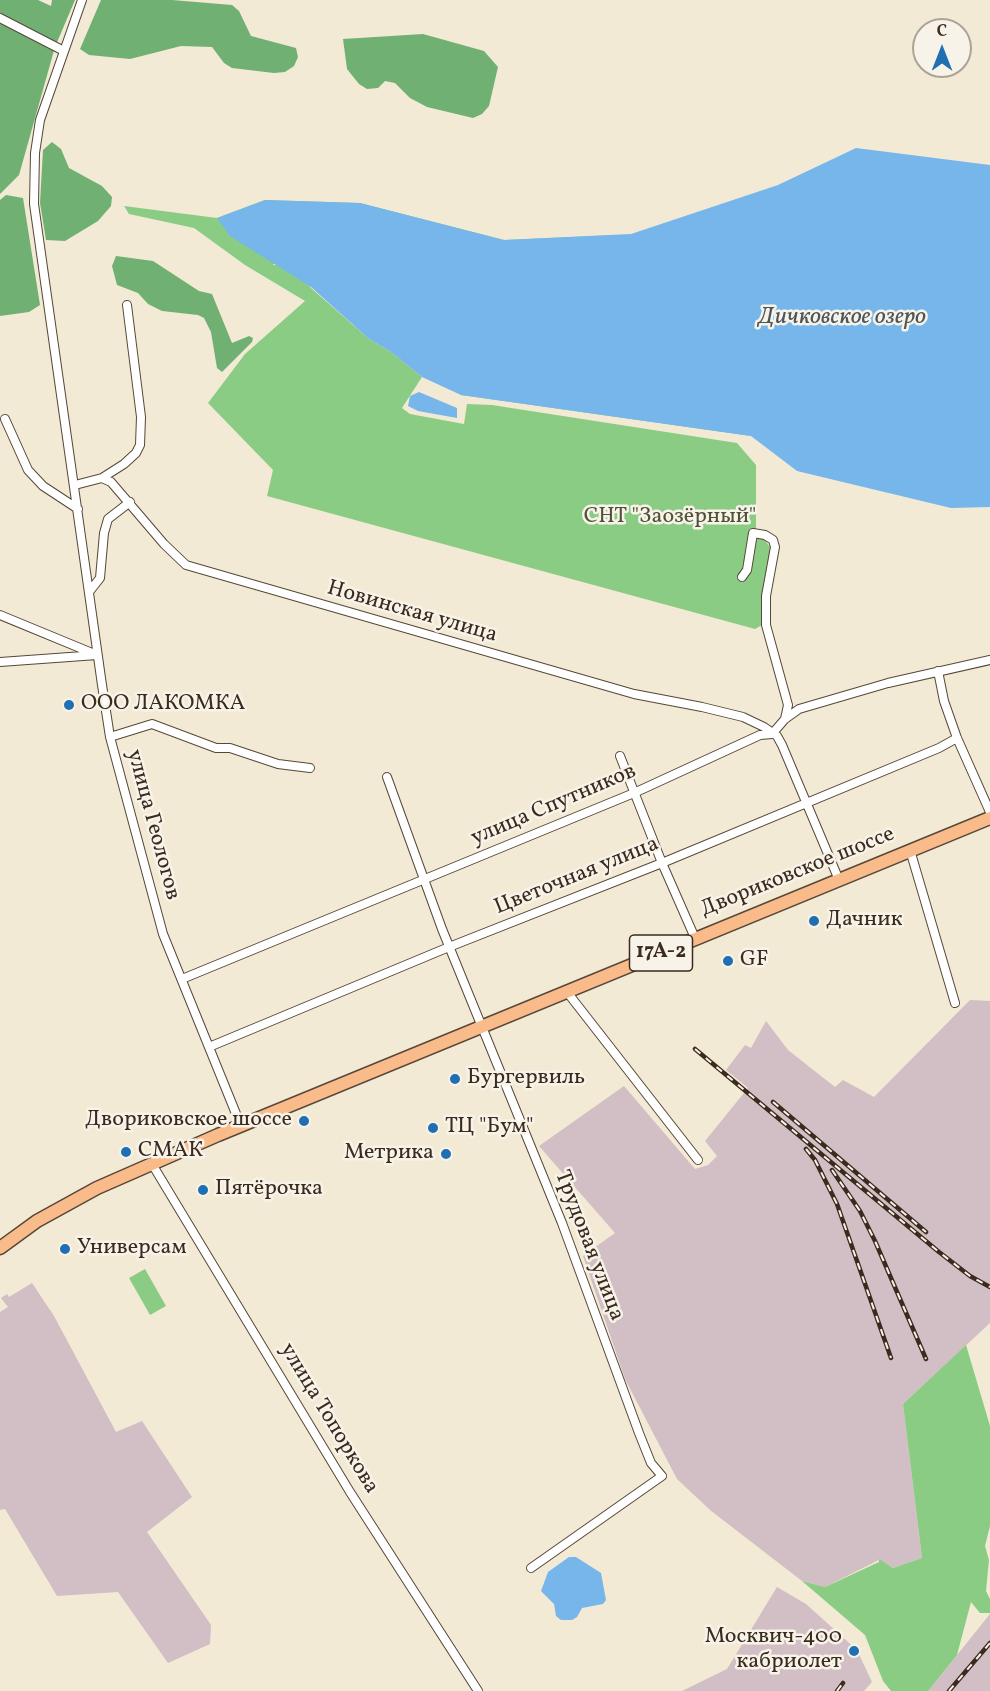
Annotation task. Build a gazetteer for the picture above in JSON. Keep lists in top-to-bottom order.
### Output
{
  "streets": {
    "main road": ["Двориковское шоссе", "17А-2"],
    "street": [
      "Новинская улица",
      "улица Спутников",
      "улица Геологов",
      "Цветочная улица",
      "Трудовая улица",
      "улица Топоркова"
    ]
  },
  "crossings": [
    ["Новинская улица", "улица Спутников"],
    ["улица Спутников", "улица Геологов"],
    ["улица Спутников", "Трудовая улица"],
    ["улица Геологов", "Двориковское шоссе"],
    ["улица Геологов", "Цветочная улица"],
    ["Двориковское шоссе", "Трудовая улица"],
    ["Двориковское шоссе", "улица Топоркова"],
    ["Цветочная улица", "Трудовая улица"]
  ],
  "water": ["Дичковское озеро"],
  "parks": ["СНТ \"Заозёрный\""],
  "places": [
    "ООО ЛАКОМКА",
    "Дачник",
    "GF",
    "Бургервиль",
    "Двориковское шоссе",
    "ТЦ \"Бум\"",
    "СМАК",
    "Метрика",
    "Пятёрочка",
    "Универсам",
    "Москвич-400 кабриолет"
  ],
  "north": "top"
}
